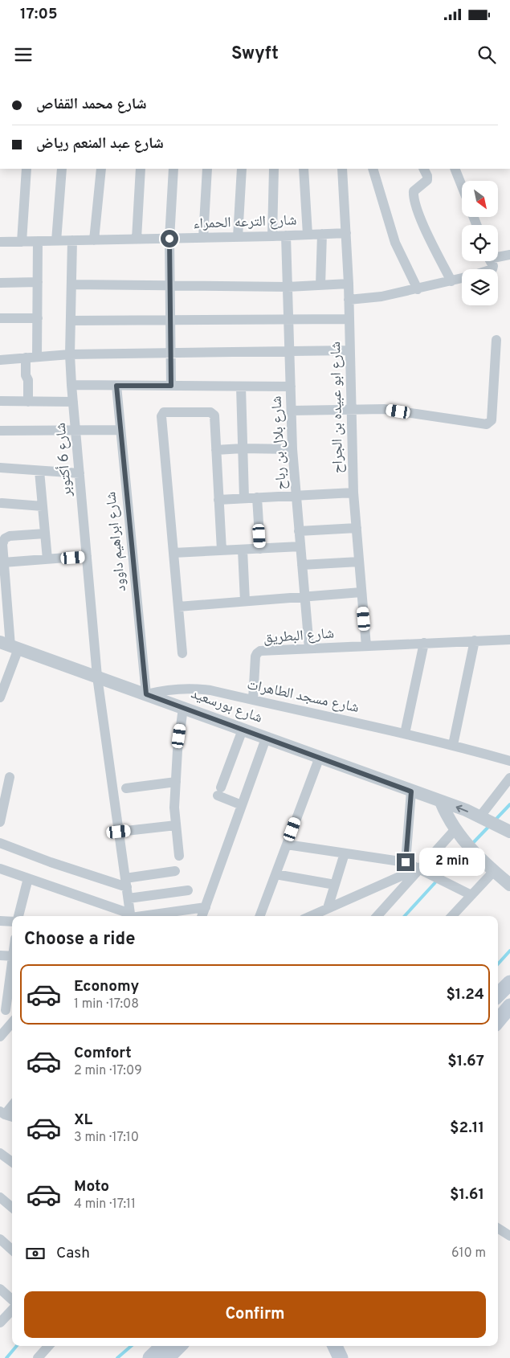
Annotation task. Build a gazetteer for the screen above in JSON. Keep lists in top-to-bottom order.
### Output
{
  "streets": {
    "street": [
      "شارع الترعه الحمراء",
      "شارع ابو عبيده بن الجراح",
      "شارع بلال بن رباح",
      "شارع 6 أكتوبر",
      "شارع ابراهيم داوود",
      "شارع البطريق",
      "شارع مسجد الطاهرات",
      "شارع بورسعيد"
    ]
  },
  "crossings": [
    ["شارع الترعه الحمراء", "شارع ابو عبيده بن الجراح"],
    ["شارع الترعه الحمراء", "شارع بلال بن رباح"],
    ["شارع الترعه الحمراء", "شارع 6 أكتوبر"],
    ["شارع ابو عبيده بن الجراح", "شارع البطريق"],
    ["شارع بلال بن رباح", "شارع البطريق"],
    ["شارع 6 أكتوبر", "شارع بورسعيد"],
    ["شارع ابراهيم داوود", "شارع مسجد الطاهرات"],
    ["شارع ابراهيم داوود", "شارع بورسعيد"],
    ["شارع البطريق", "شارع مسجد الطاهرات"],
    ["شارع مسجد الطاهرات", "شارع بورسعيد"]
  ],
  "north": "bottom right",
  "page": {
    "status": "17:05",
    "header": "Swyft",
    "banner": ["شارع محمد القفاص", "شارع عبد المنعم رياض"],
    "bubble": "2 min",
    "heading": "Choose a ride",
    "list": [
      {
        "name": "Economy",
        "note": "1 min · 17:08",
        "value": "$1.24"
      },
      {
        "name": "Comfort",
        "note": "2 min · 17:09",
        "value": "$1.67"
      },
      {
        "name": "XL",
        "note": "3 min · 17:10",
        "value": "$2.11"
      },
      {
        "name": "Moto",
        "note": "4 min · 17:11",
        "value": "$1.61"
      }
    ],
    "pay": ["Cash", "610 m"],
    "buttons": "Confirm"
  }
}
